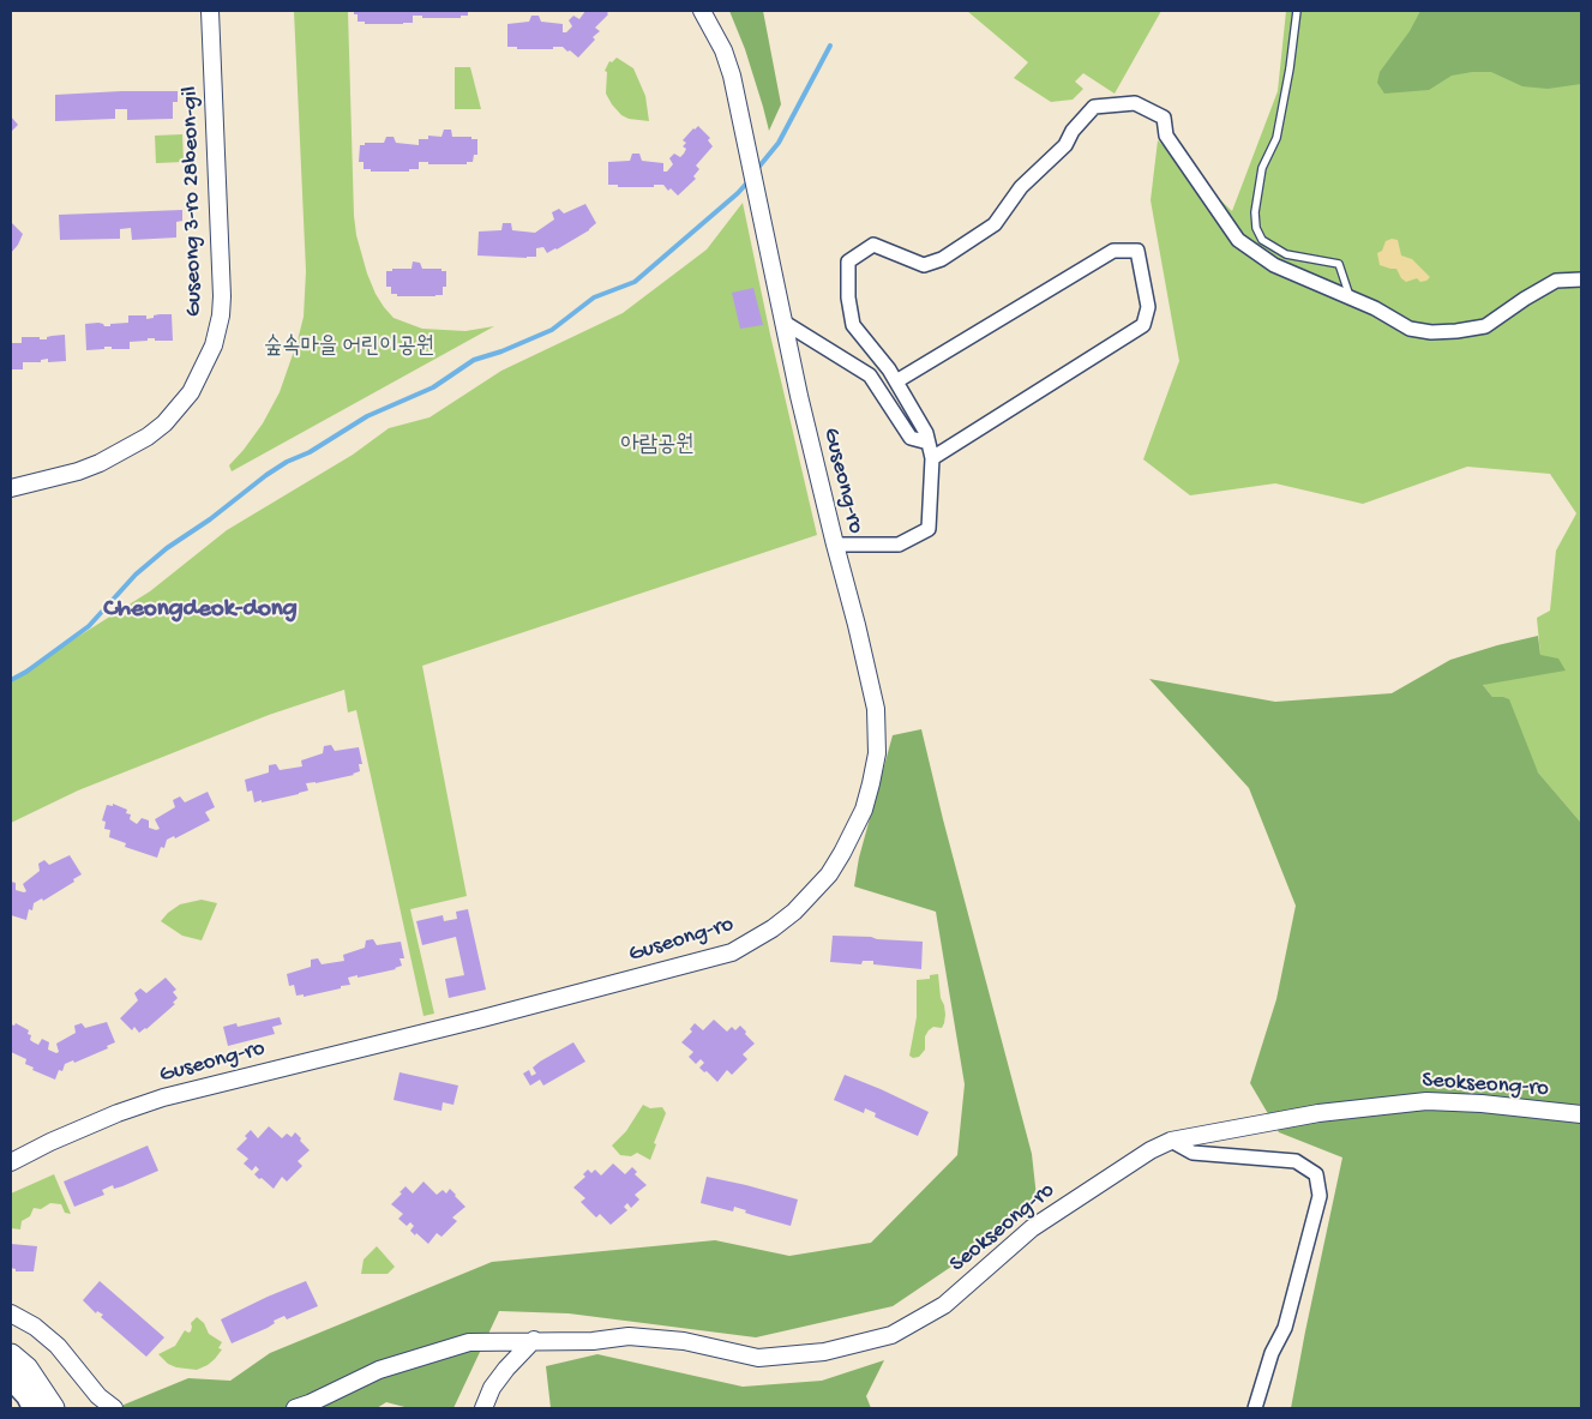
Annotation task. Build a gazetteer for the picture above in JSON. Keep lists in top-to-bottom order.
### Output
{
  "streets": {
    "street": ["Guseong 3-ro 28beon-gil", "Guseong-ro", "Seokseong-ro"]
  },
  "districts": ["Cheongdeok-dong"],
  "parks": ["숲속마을 어린이공원", "아람공원"]
}
